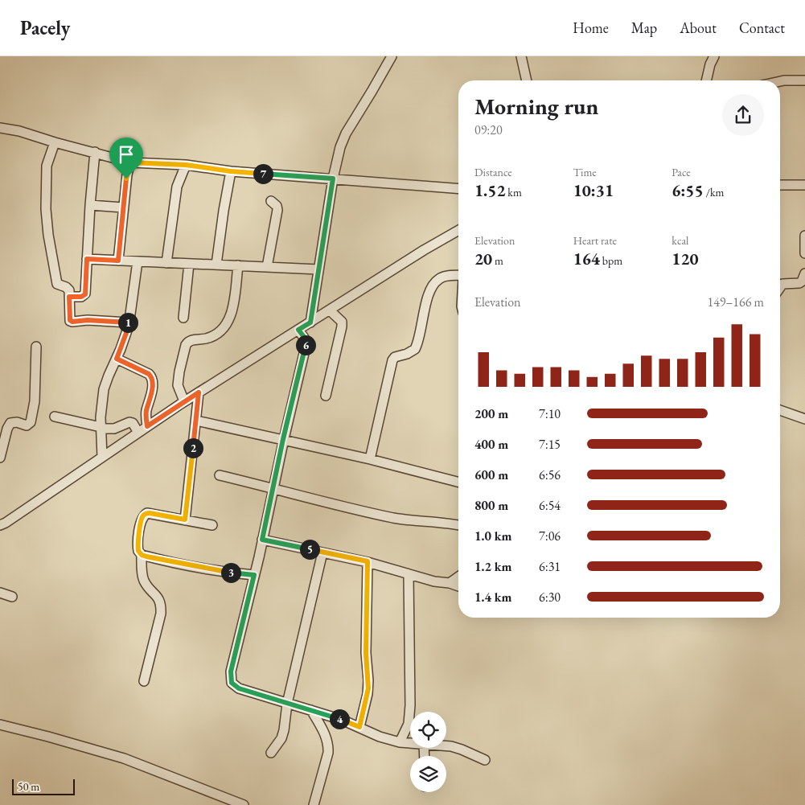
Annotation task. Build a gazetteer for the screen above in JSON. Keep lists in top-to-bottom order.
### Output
{
  "scale_bar": "50 m",
  "page": {
    "header": "Pacely",
    "nav": [
      "Home",
      "Map",
      "About",
      "Contact"
    ],
    "heading": ["Morning run", "09:20"],
    "stats": [
      ["Distance", "1.52 km"],
      ["Time", "10:31"],
      ["Pace", "6:55 /km"],
      ["Elevation", "20 m"],
      ["Heart rate", "164 bpm"],
      ["kcal", "120"]
    ],
    "pins": [
      "7",
      "1",
      "6",
      "2",
      "5",
      "3",
      "4"
    ],
    "chart": ["Elevation", "149–166 m"],
    "list": [
      {
        "name": "200 m",
        "note": "7:10"
      },
      {
        "name": "400 m",
        "note": "7:15"
      },
      {
        "name": "600 m",
        "note": "6:56"
      },
      {
        "name": "800 m",
        "note": "6:54"
      },
      {
        "name": "1.0 km",
        "note": "7:06"
      },
      {
        "name": "1.2 km",
        "note": "6:31"
      },
      {
        "name": "1.4 km",
        "note": "6:30"
      }
    ],
    "scale": "50 m"
  }
}
